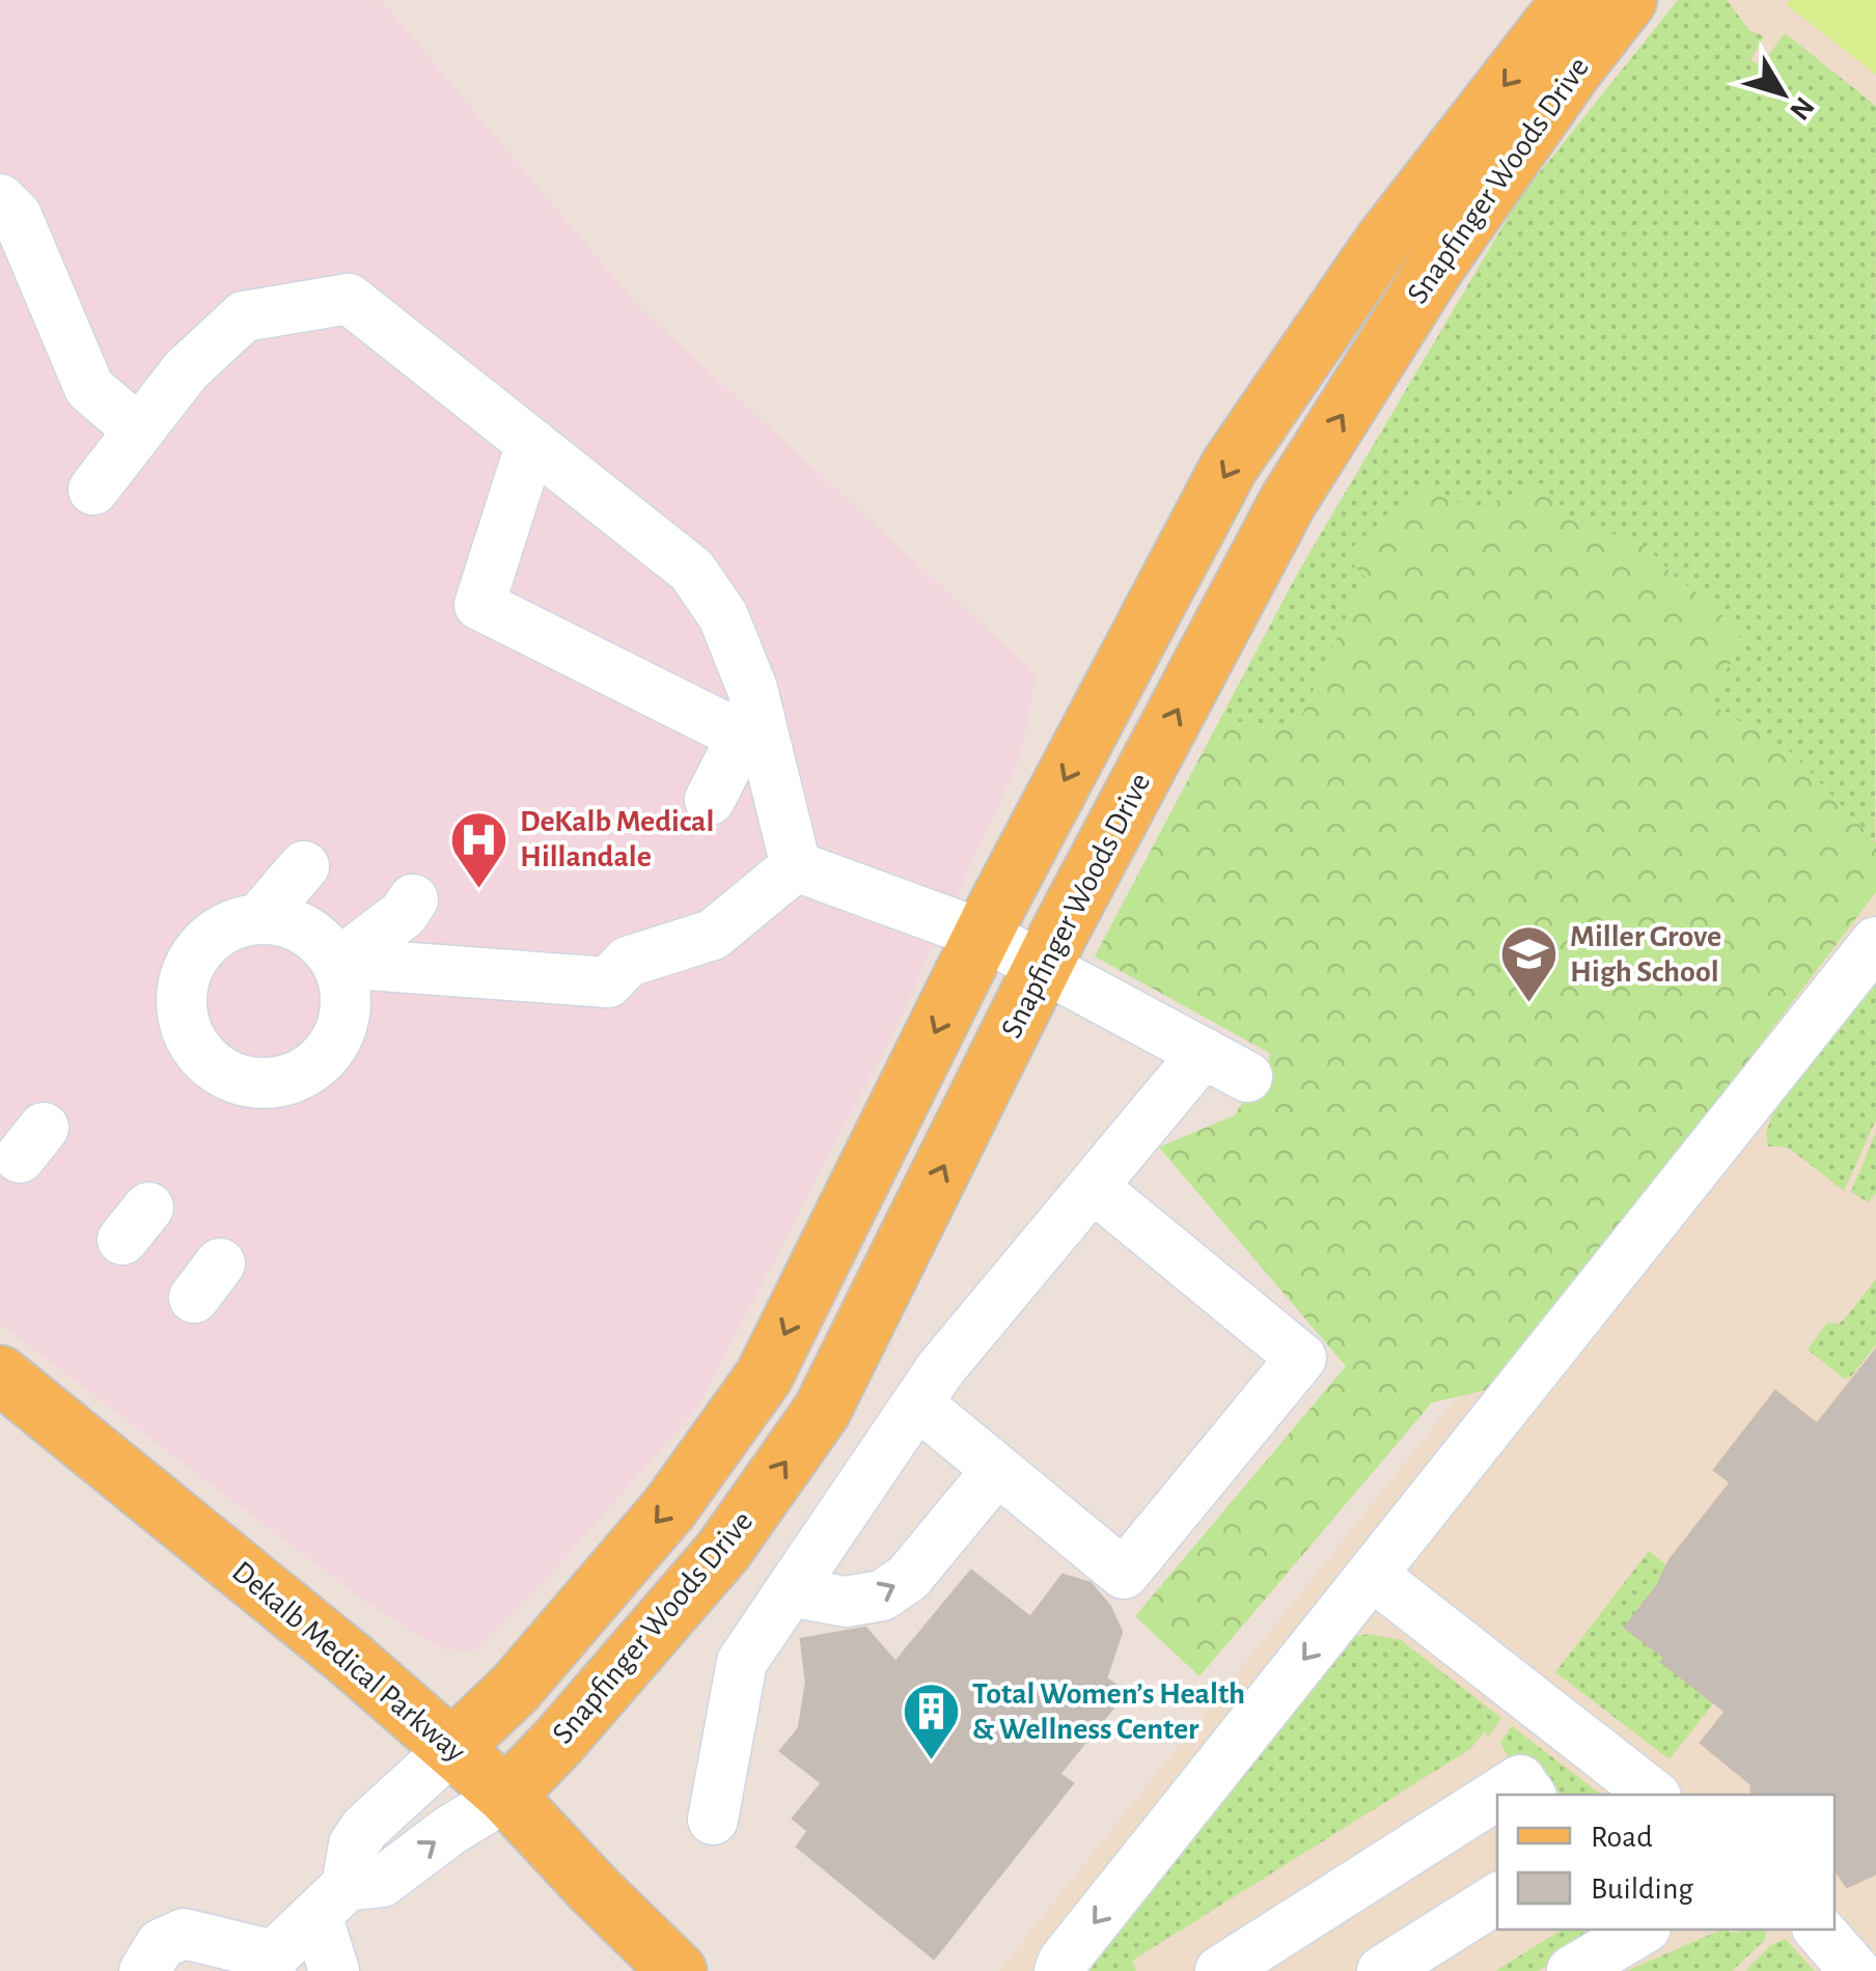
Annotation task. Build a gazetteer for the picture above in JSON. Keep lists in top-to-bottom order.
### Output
{
  "streets": {
    "main road": ["Snapfinger Woods Drive", "Dekalb Medical Parkway"]
  },
  "crossings": [
    ["Snapfinger Woods Drive", "Dekalb Medical Parkway"]
  ],
  "places": {
    "hospital": ["DeKalb Medical Hillandale"],
    "school or university": ["Miller Grove High School"],
    "building": ["Total Women’s Health & Wellness Center"]
  },
  "legend": ["Road", "Building"],
  "north": "bottom right"
}
